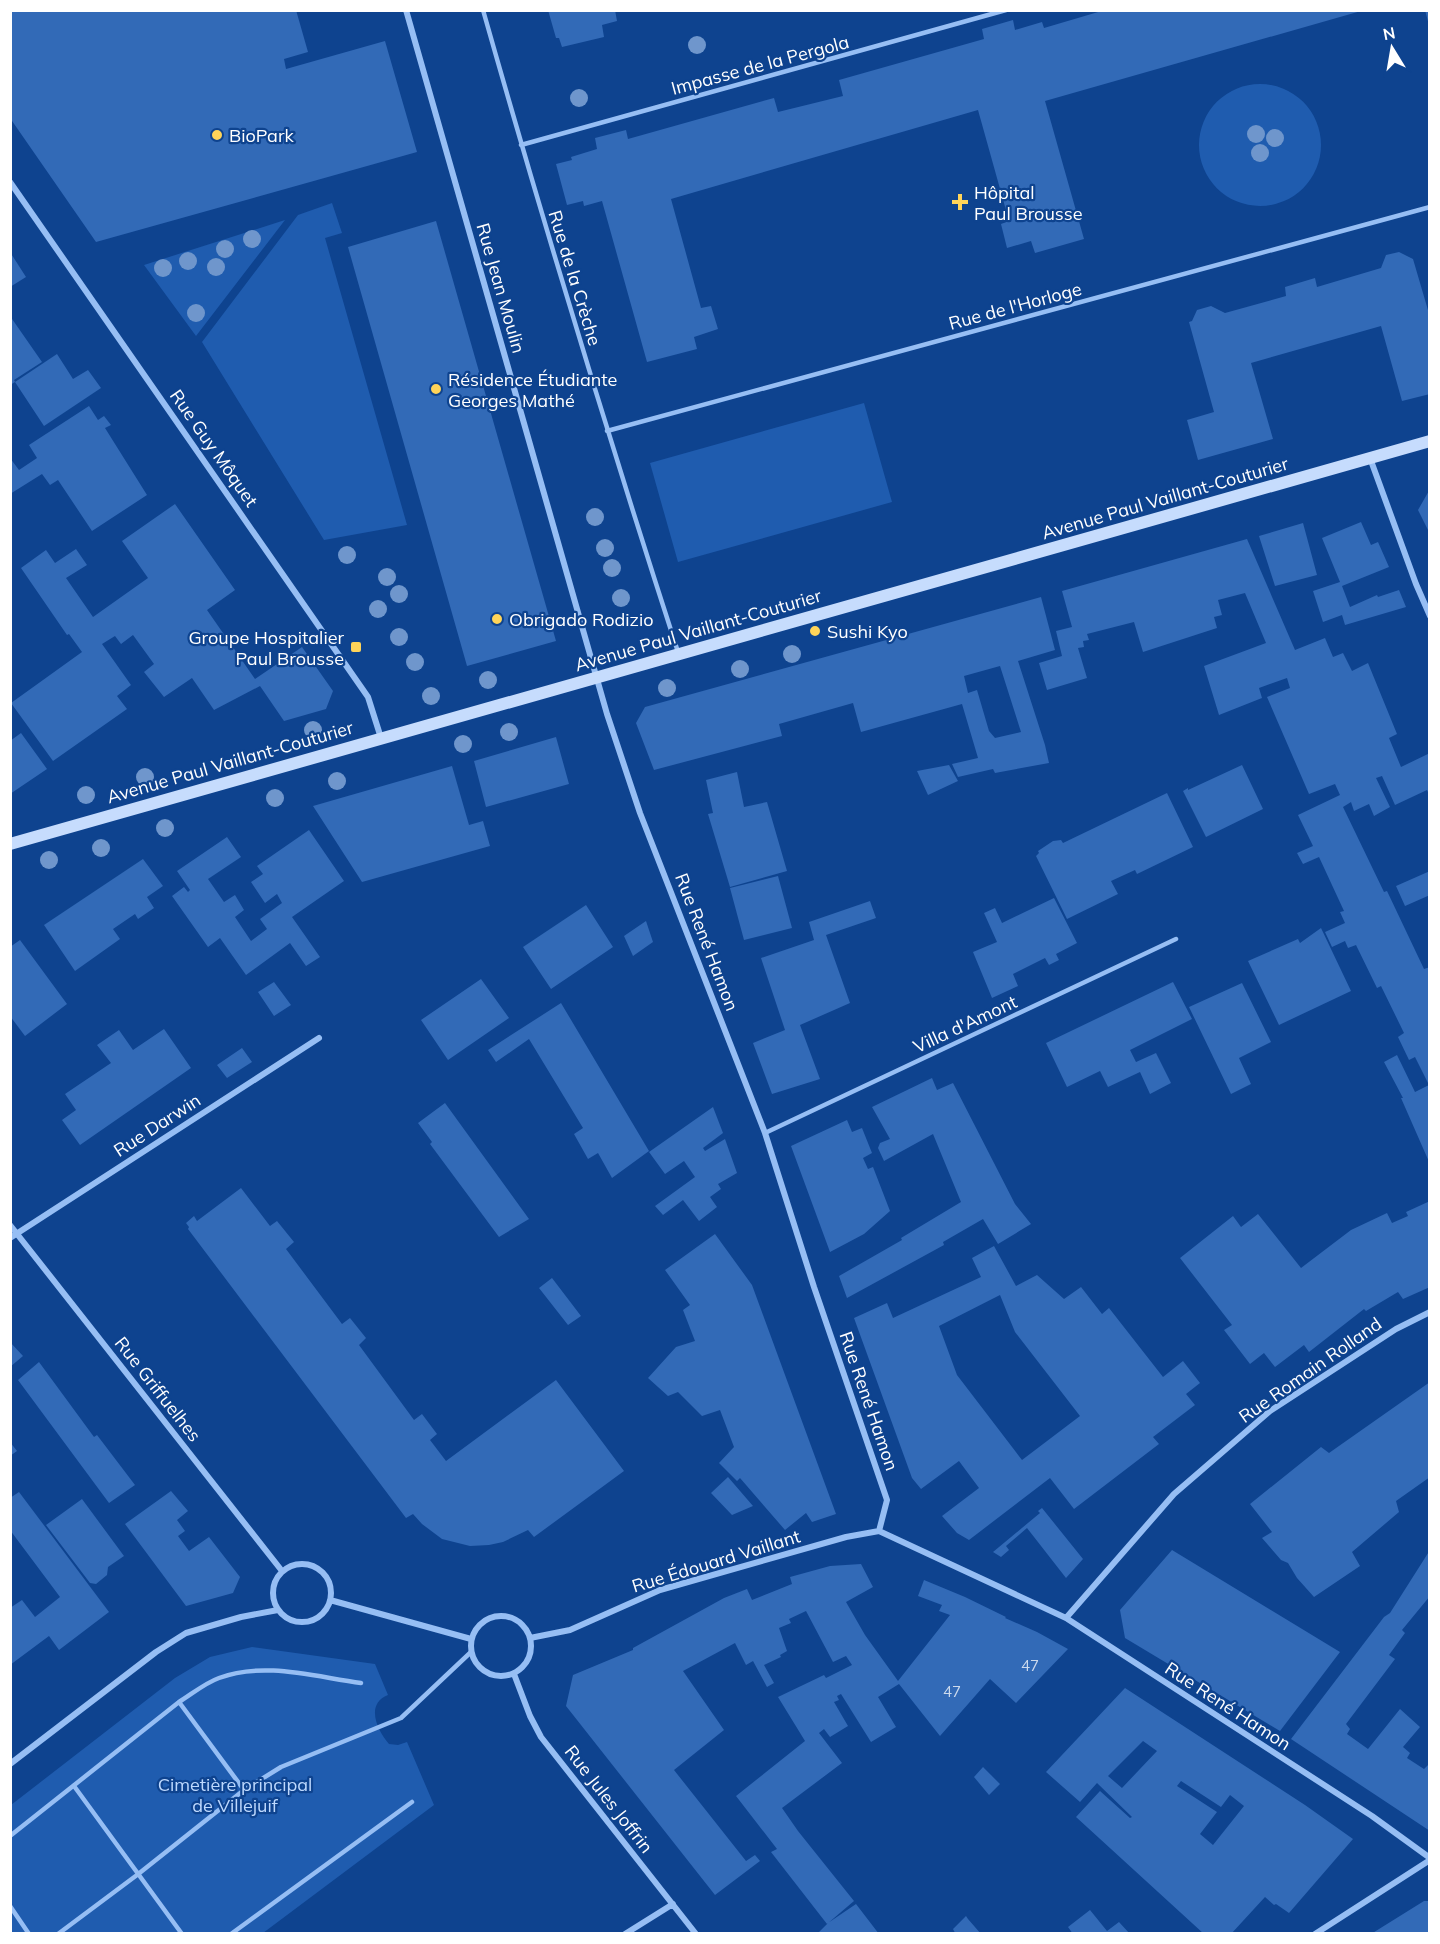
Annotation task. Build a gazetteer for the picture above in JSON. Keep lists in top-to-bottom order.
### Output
{
  "streets": {
    "main road": ["Avenue Paul Vaillant-Couturier"],
    "street": [
      "Rue Jean Moulin",
      "Rue Guy Môquet",
      "Rue René Hamon",
      "Rue Darwin",
      "Rue Romain Rolland",
      "Rue Griffuelhes",
      "Rue Édouard Vaillant",
      "Rue Jules Joffrin"
    ],
    "lane": [
      "Impasse de la Pergola",
      "Rue de la Crèche",
      "Rue de l'Horloge",
      "Villa d'Amont"
    ]
  },
  "crossings": [
    ["Impasse de la Pergola", "Rue de la Crèche"],
    ["Rue de la Crèche", "Rue de l'Horloge"],
    ["Rue de la Crèche", "Avenue Paul Vaillant-Couturier"],
    ["Rue Jean Moulin", "Avenue Paul Vaillant-Couturier"],
    ["Rue Jean Moulin", "Rue René Hamon"],
    ["Rue Guy Môquet", "Avenue Paul Vaillant-Couturier"],
    ["Avenue Paul Vaillant-Couturier", "Rue René Hamon"],
    ["Rue René Hamon", "Villa d'Amont"],
    ["Rue René Hamon", "Rue Romain Rolland"],
    ["Rue René Hamon", "Rue Édouard Vaillant"],
    ["Rue Darwin", "Rue Griffuelhes"],
    ["Rue Édouard Vaillant", "Rue Jules Joffrin"]
  ],
  "parks": ["Cimetière principal de Villejuif"],
  "places": {
    "other": [
      "BioPark",
      "Résidence Étudiante Georges Mathé",
      "Obrigado Rodizio",
      "Sushi Kyo"
    ],
    "health": ["Hôpital Paul Brousse"],
    "transit": ["Groupe Hospitalier Paul Brousse"]
  },
  "house_numbers": ["47", "47"],
  "north": "top"
}
